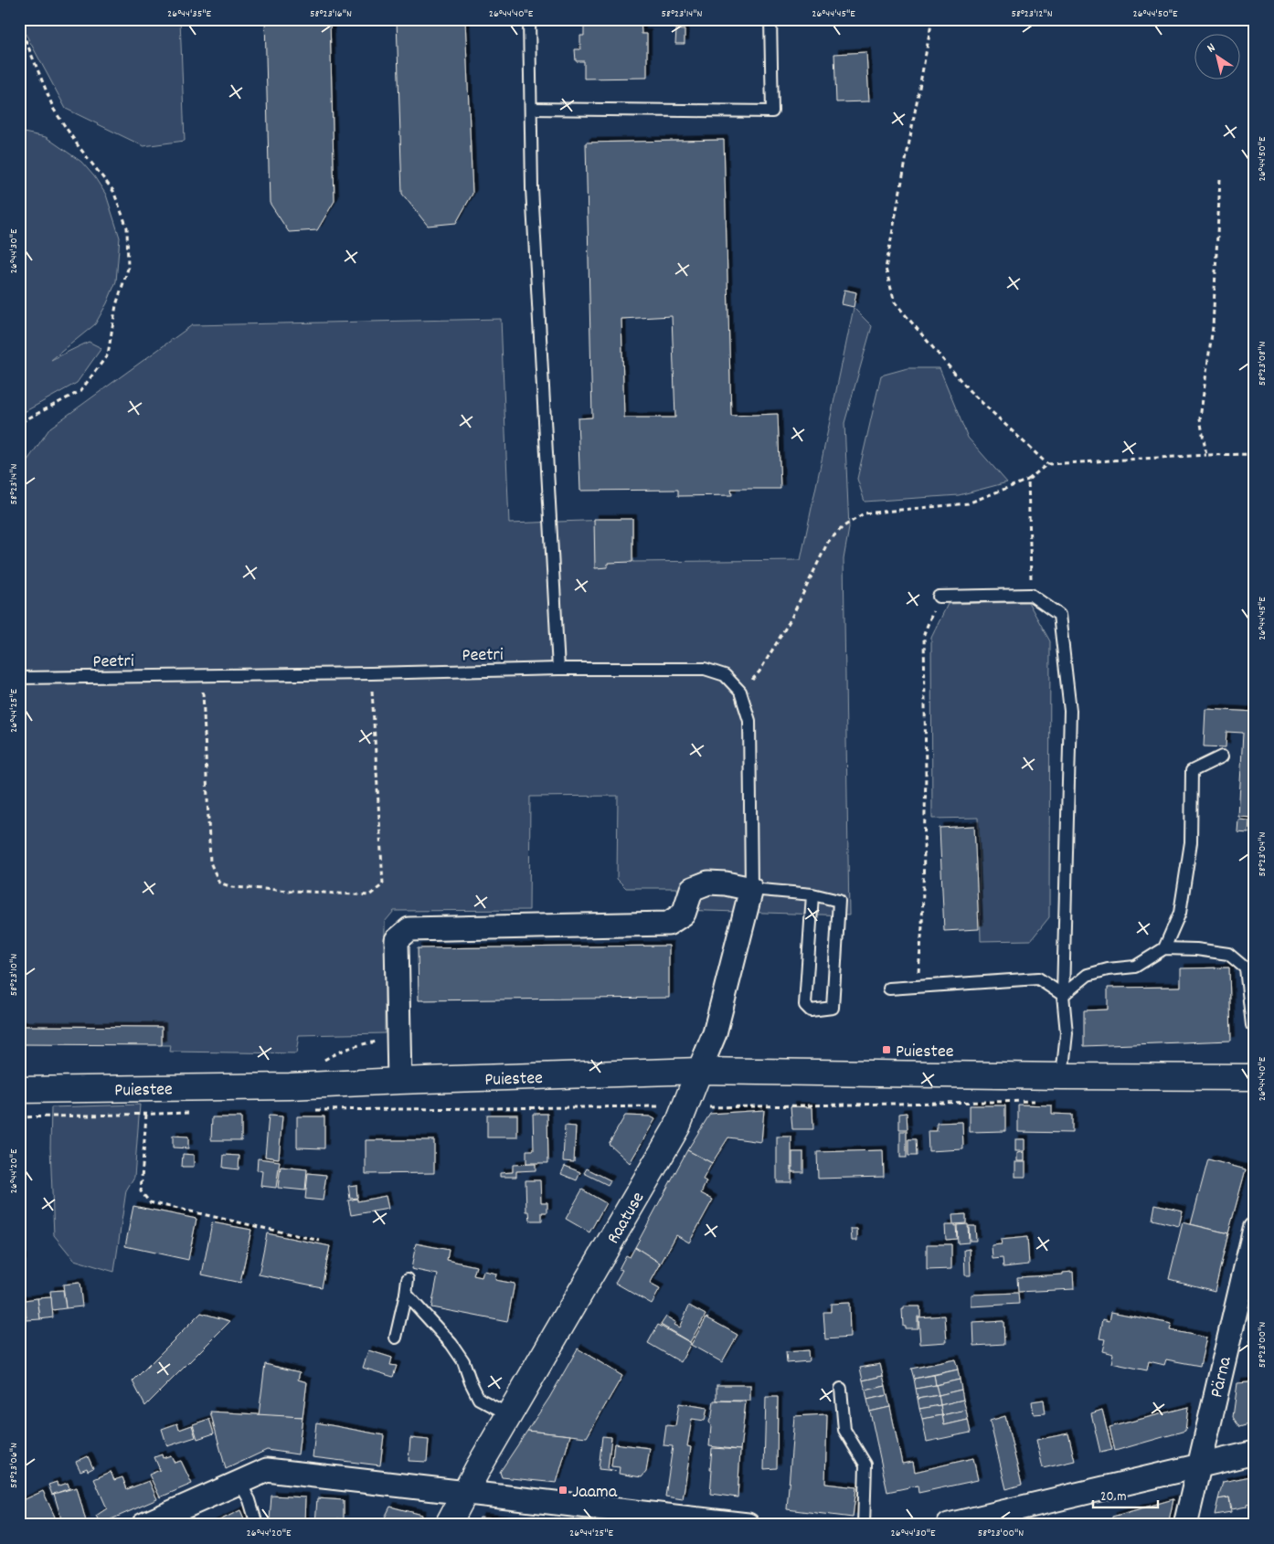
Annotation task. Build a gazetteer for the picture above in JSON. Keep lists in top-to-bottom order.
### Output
{
  "streets": {
    "main road": ["Puiestee", "Raatuse"],
    "street": ["Pärna"],
    "lane": ["Peetri"]
  },
  "crossings": [
    ["Peetri", "Raatuse"],
    ["Puiestee", "Raatuse"]
  ],
  "places": {
    "transit": ["Puiestee", "Jaama"]
  },
  "scale_bar": "20 m",
  "north": "top left",
  "coordinates": [
    "26°44'35\"E",
    "58°23'16\"N",
    "26°44'40\"E",
    "58°23'14\"N",
    "26°44'45\"E",
    "58°23'12\"N",
    "26°44'50\"E",
    "26°44'30\"E",
    "58°23'08\"N",
    "26°44'25\"E",
    "58°23'04\"N",
    "58°23'10\"N",
    "26°44'20\"E",
    "58°23'00\"N",
    "58°23'06\"N"
  ]
}
